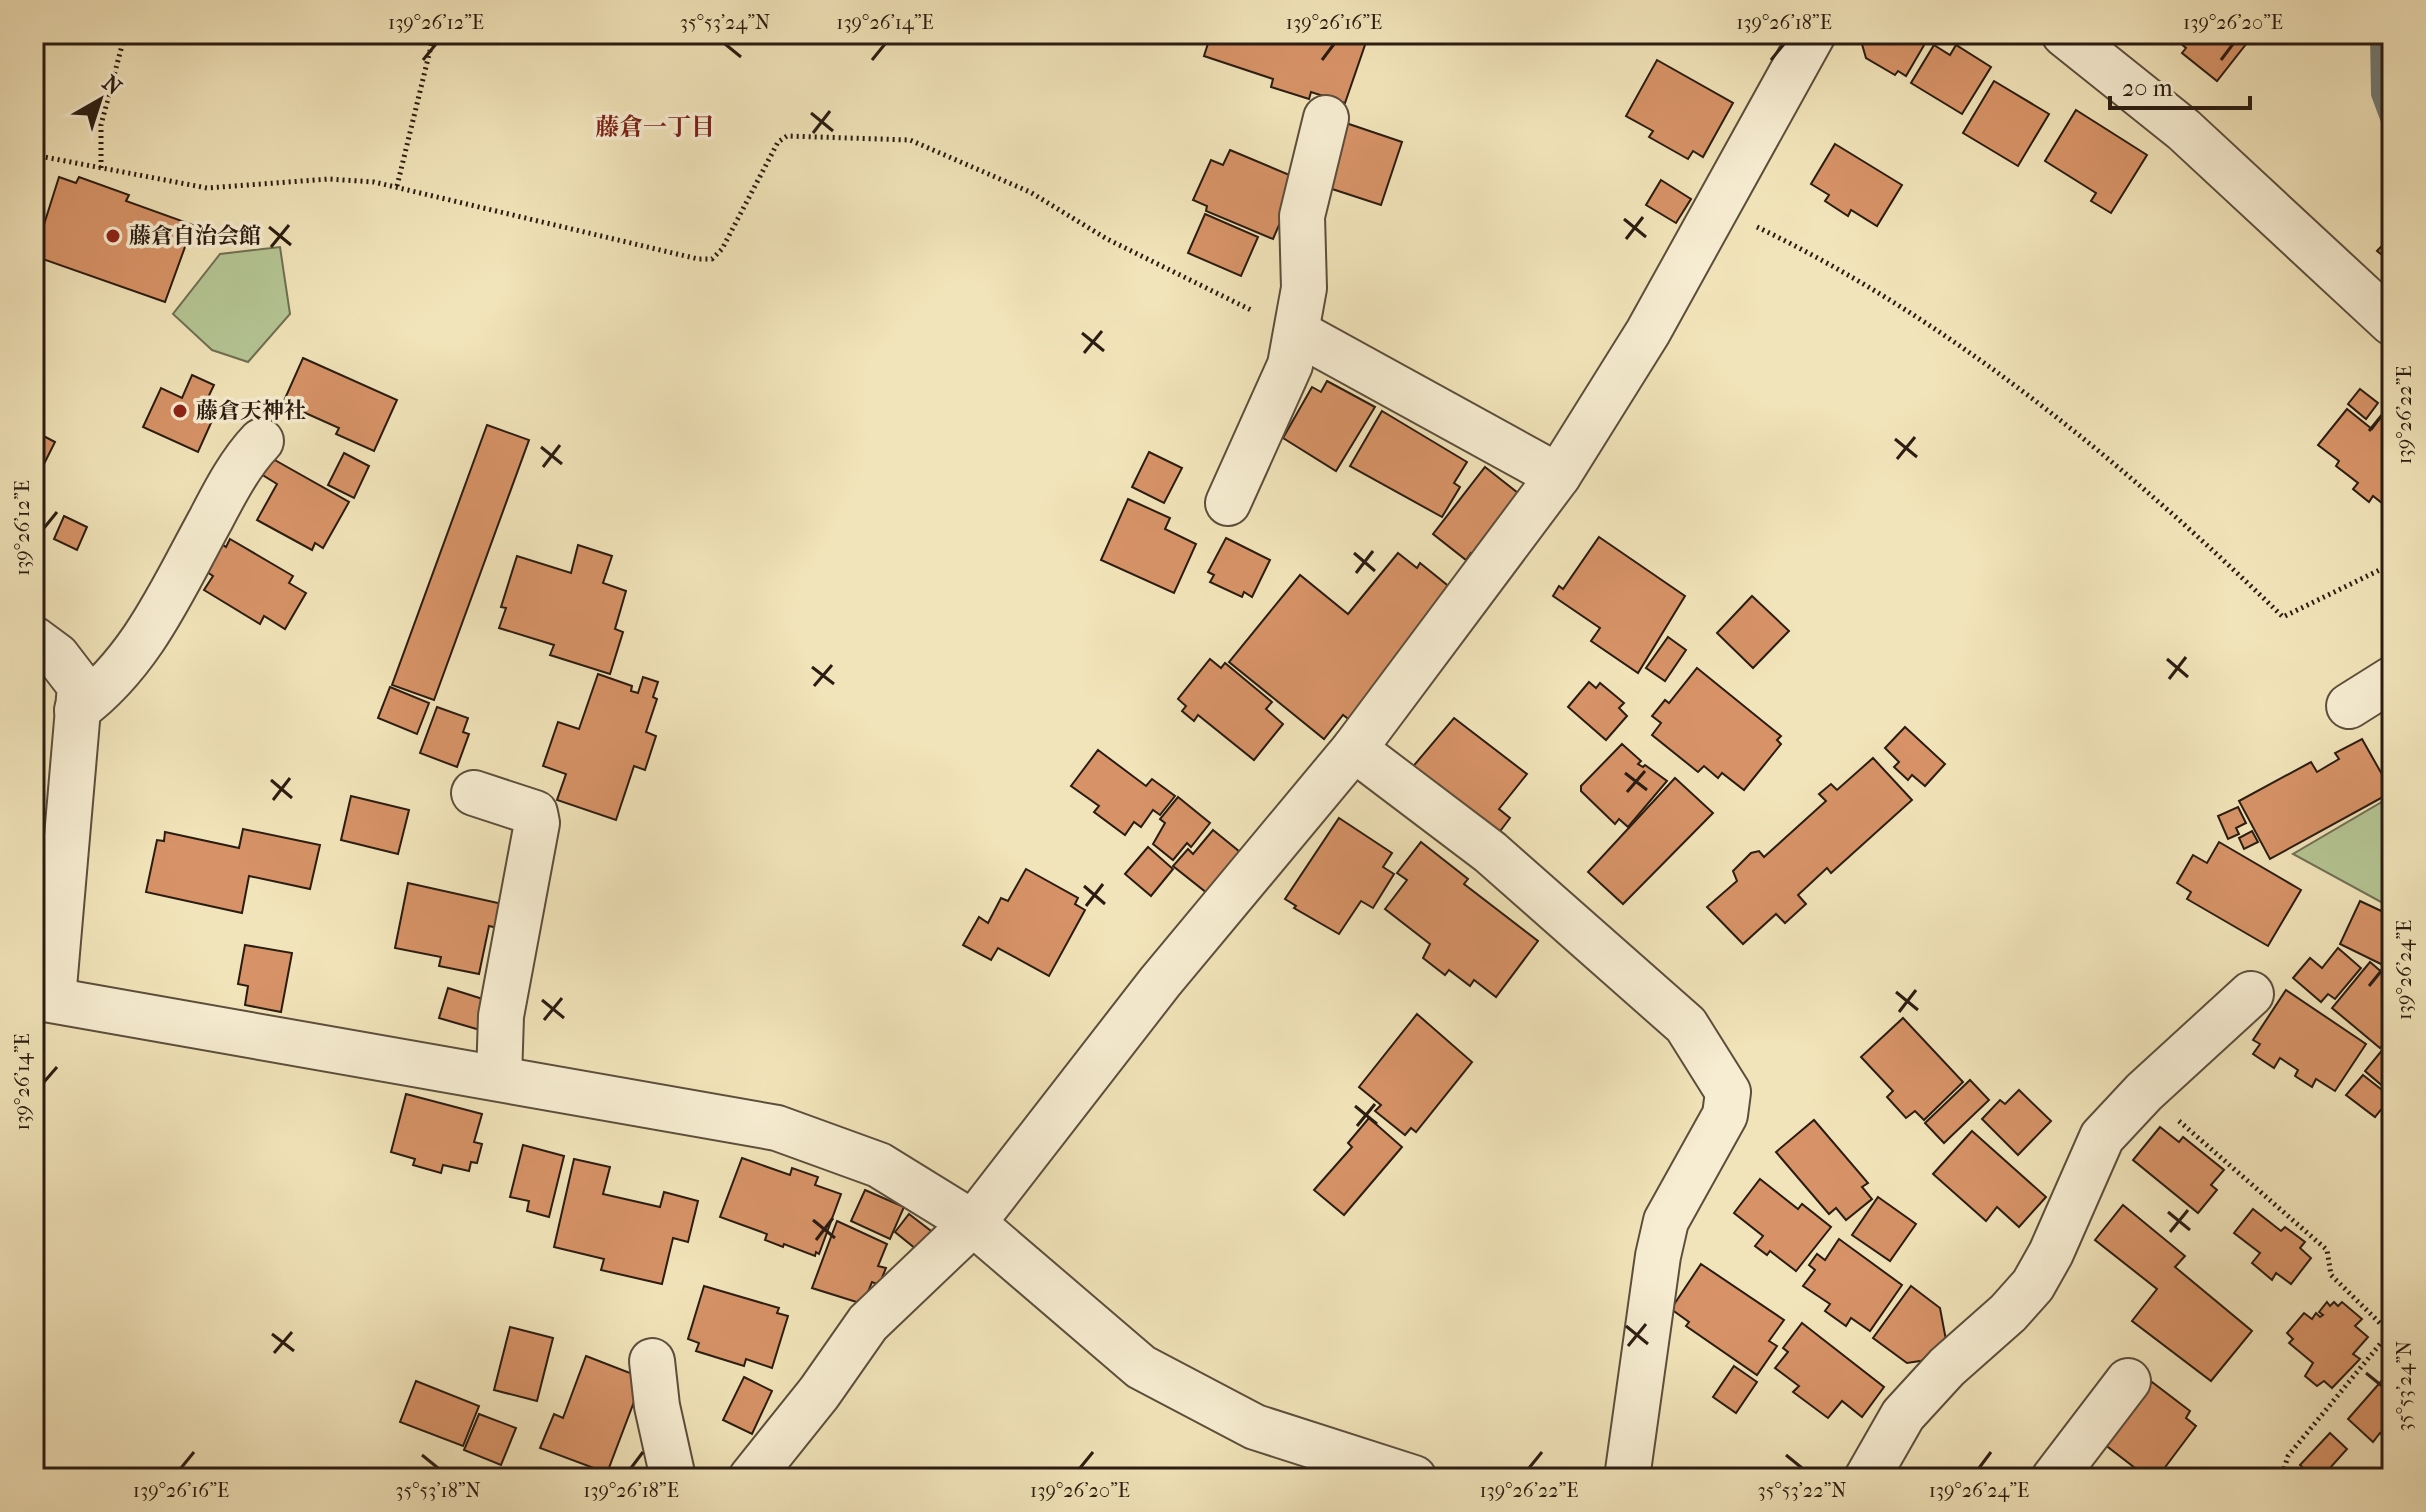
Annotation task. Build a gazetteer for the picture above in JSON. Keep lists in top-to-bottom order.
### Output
{
  "districts": ["藤倉一丁目"],
  "places": ["藤倉自治会館", "藤倉天神社"],
  "scale_bar": "20 m",
  "north": "top right",
  "coordinates": [
    "139°26'12\"E",
    "35°53'24\"N",
    "139°26'14\"E",
    "139°26'16\"E",
    "139°26'18\"E",
    "139°26'20\"E",
    "139°26'22\"E",
    "139°26'24\"E",
    "35°53'18\"N",
    "35°53'22\"N"
  ]
}
